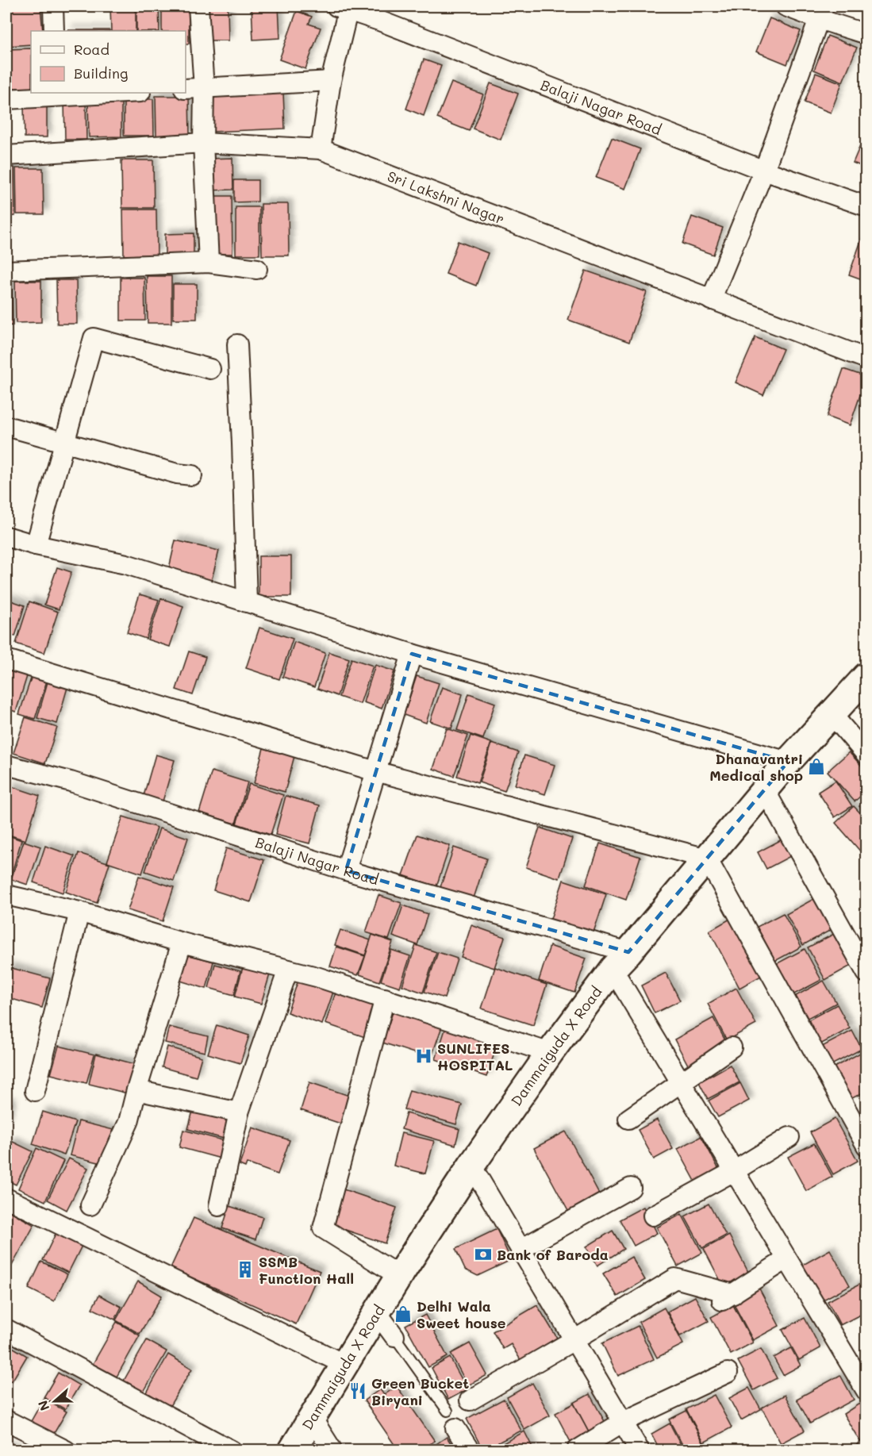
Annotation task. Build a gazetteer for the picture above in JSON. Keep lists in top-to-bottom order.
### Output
{
  "streets": {
    "street": ["Balaji Nagar Road", "Sri Lakshni Nagar", "Dammaiguda X Road"]
  },
  "crossings": [
    ["Balaji Nagar Road", "Dammaiguda X Road"]
  ],
  "places": {
    "shop": ["Dhanavantri Medical shop", "Delhi Wala Sweet house"],
    "hospital": ["SUNLIFES HOSPITAL"],
    "bank": ["Bank of Baroda"],
    "building": ["SSMB Function Hall"],
    "restaurant": ["Green Bucket Biryani"]
  },
  "legend": ["Road", "Building"],
  "north": "left"
}
